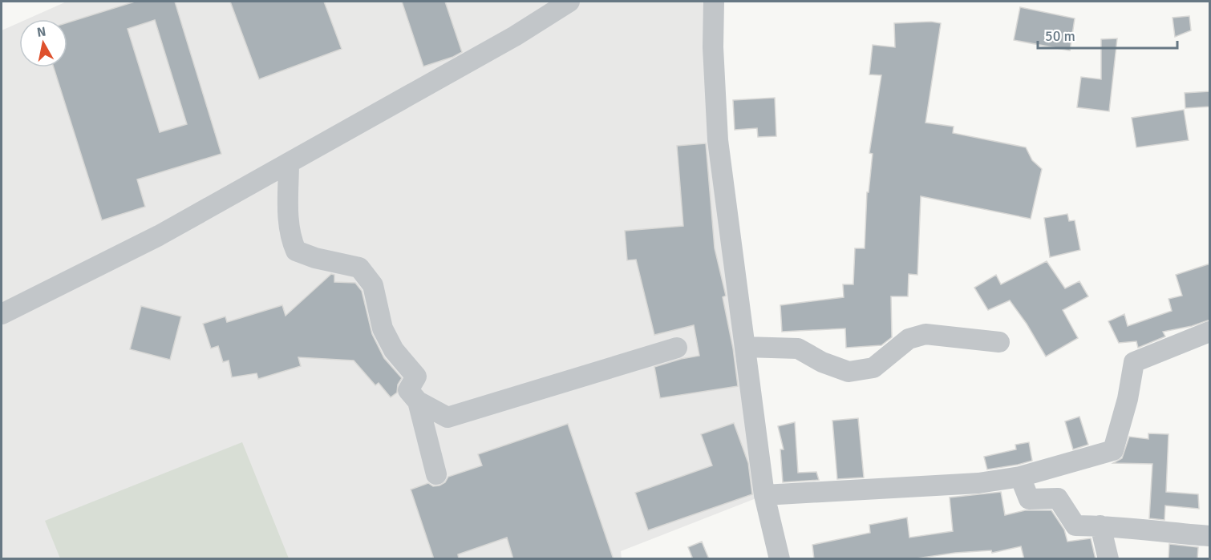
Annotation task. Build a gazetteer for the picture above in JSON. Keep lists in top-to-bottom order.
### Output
{
  "scale_bar": "50 m",
  "north": "top"
}
